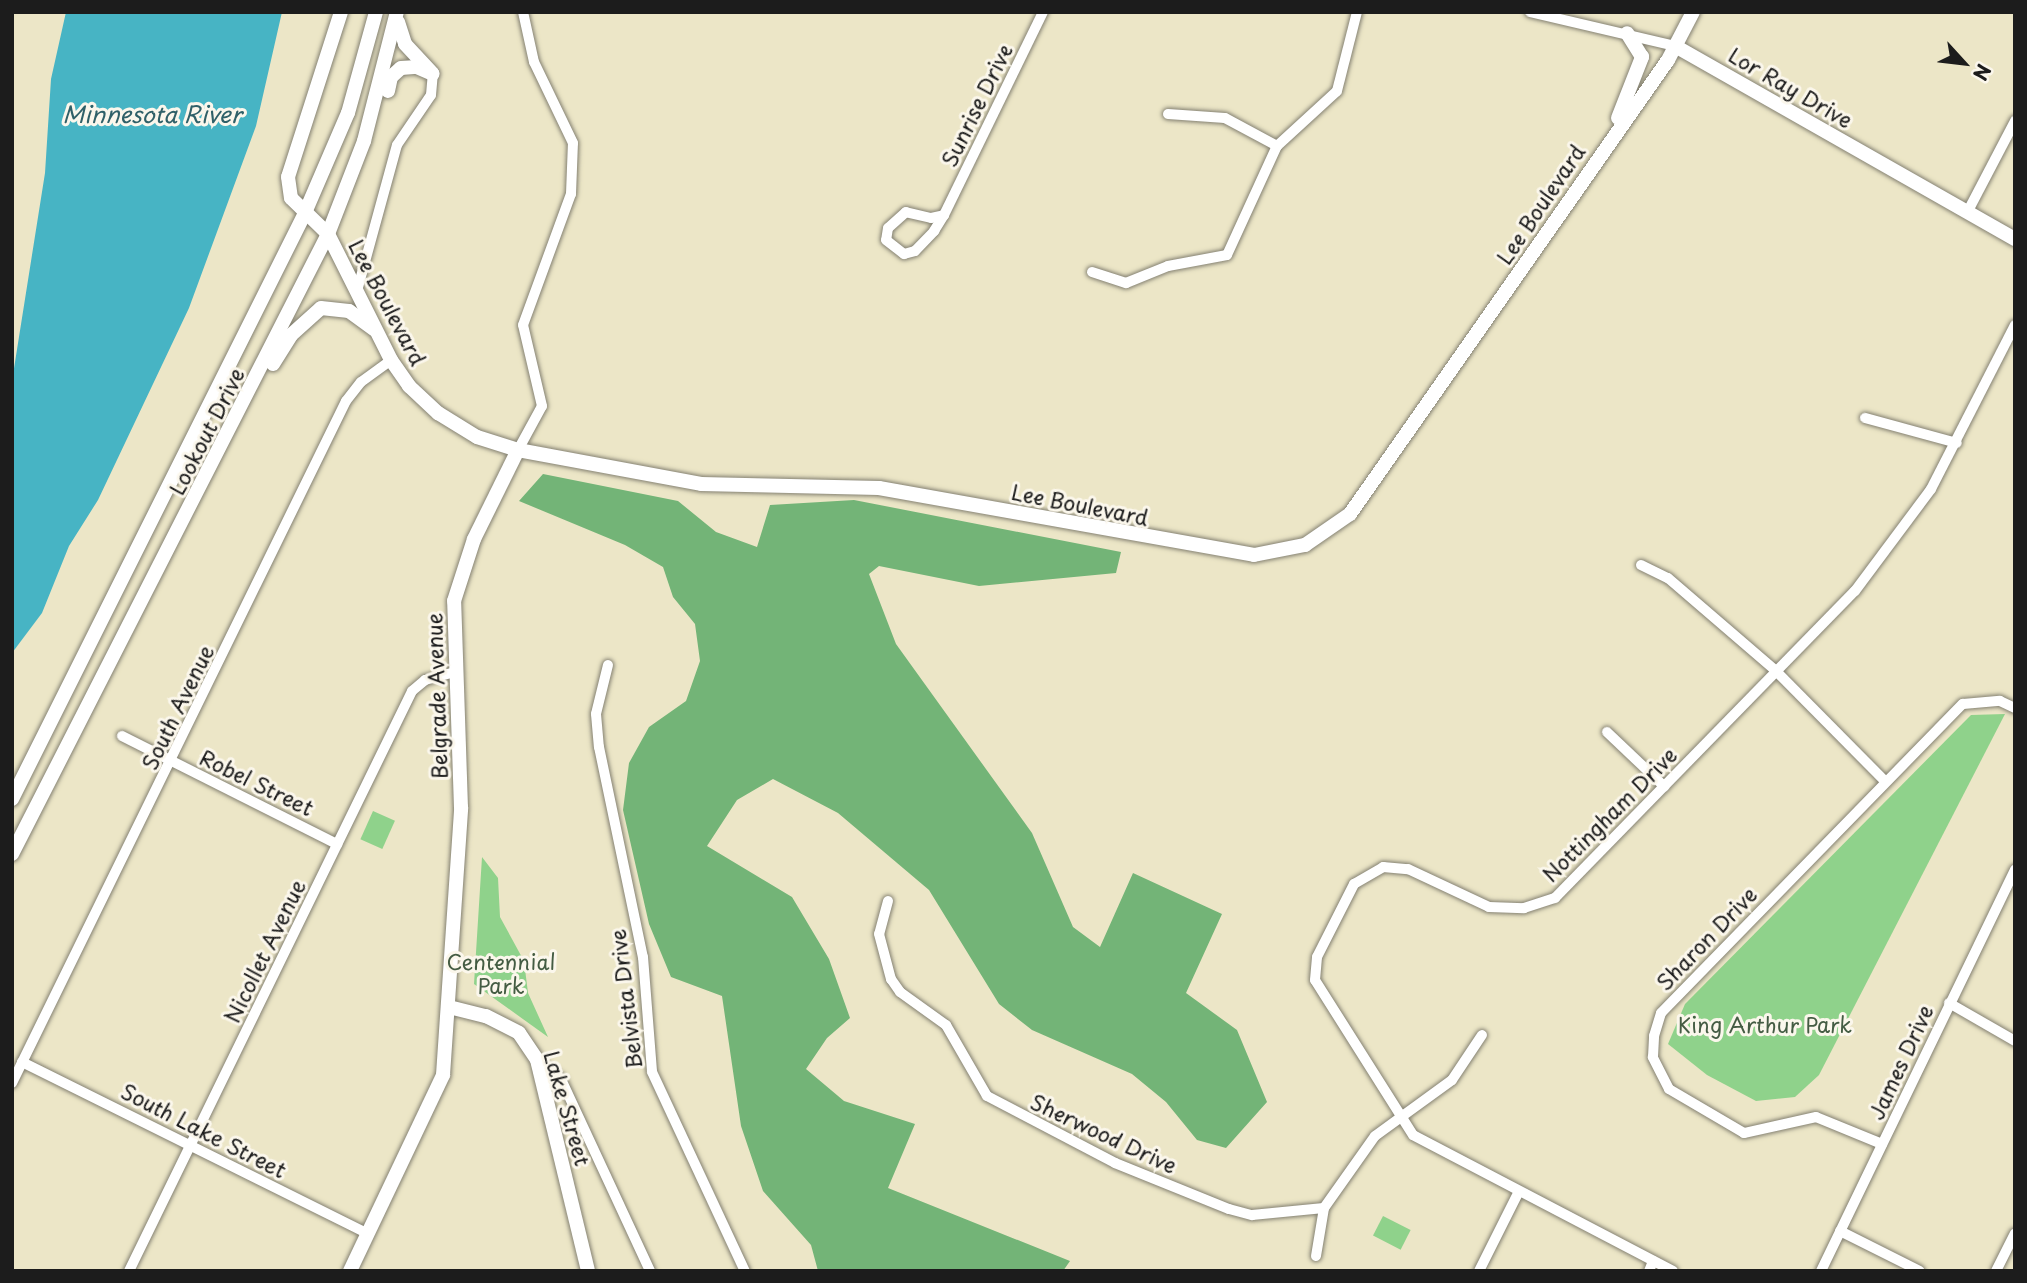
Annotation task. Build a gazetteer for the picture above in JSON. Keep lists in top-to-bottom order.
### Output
{
  "streets": {
    "main road": [
      "Lor Ray Drive",
      "Lee Boulevard",
      "Lookout Drive",
      "Belgrade Avenue",
      "Lake Street"
    ],
    "street": [
      "Sunrise Drive",
      "South Avenue",
      "Robel Street",
      "Nottingham Drive",
      "Sharon Drive",
      "Nicollet Avenue",
      "Belvista Drive",
      "James Drive",
      "South Lake Street",
      "Sherwood Drive"
    ]
  },
  "crossings": [
    ["Lor Ray Drive", "Lee Boulevard"],
    ["Lee Boulevard", "Lookout Drive"],
    ["Lee Boulevard", "Belgrade Avenue"],
    ["Lee Boulevard", "South Avenue"],
    ["Belgrade Avenue", "Nicollet Avenue"],
    ["Belgrade Avenue", "Lake Street"],
    ["Belgrade Avenue", "South Lake Street"],
    ["South Avenue", "Robel Street"],
    ["South Avenue", "South Lake Street"],
    ["Robel Street", "Nicollet Avenue"],
    ["Sharon Drive", "James Drive"],
    ["Nicollet Avenue", "South Lake Street"]
  ],
  "water": ["Minnesota River"],
  "parks": ["Centennial Park", "King Arthur Park"],
  "north": "bottom right"
}
